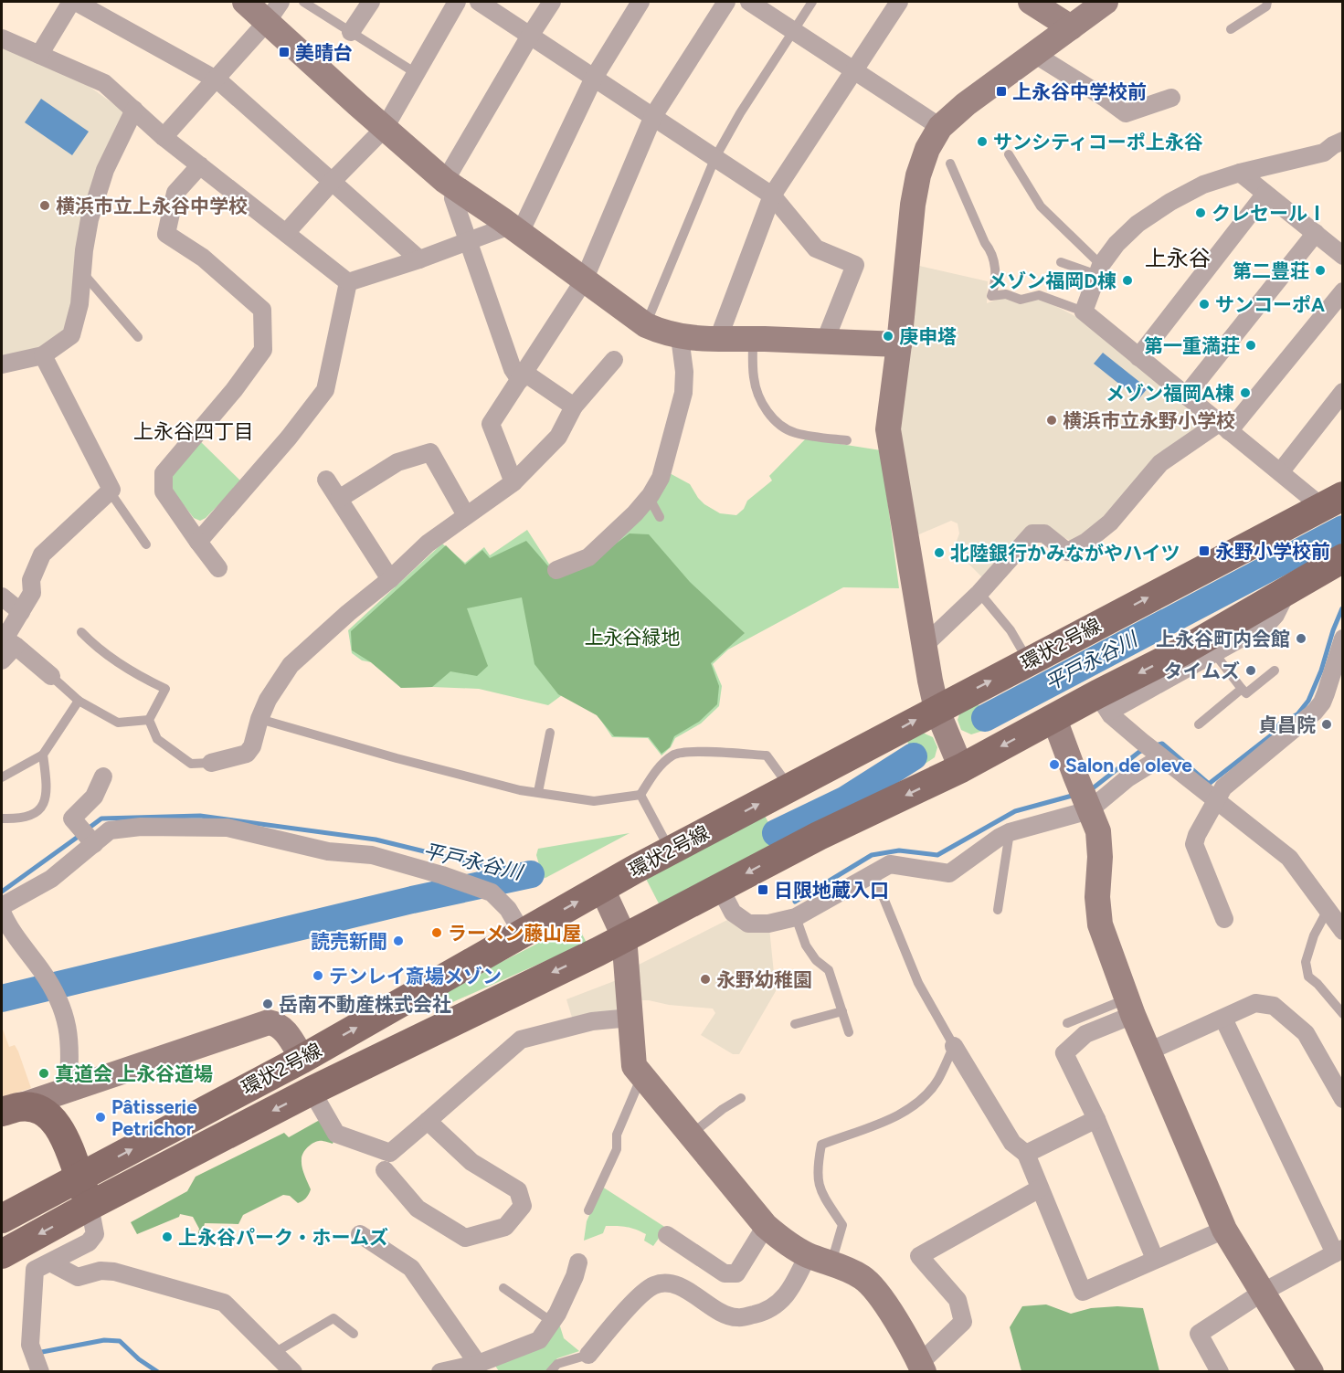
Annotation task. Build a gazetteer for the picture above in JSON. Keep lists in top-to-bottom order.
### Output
{
  "streets": {
    "main road": ["環状2号線"]
  },
  "districts": ["上永谷", "上永谷四丁目"],
  "water": ["平戸永谷川"],
  "parks": ["上永谷緑地"],
  "places": {
    "transit": [
      "美晴台",
      "上永谷中学校前",
      "永野小学校前",
      "日限地蔵入口"
    ],
    "other": [
      "サンシティコーポ上永谷",
      "横浜市立上永谷中学校",
      "クレセールⅠ",
      "第二豊荘",
      "メゾン福岡D棟",
      "サンコーポA",
      "庚申塔",
      "第一重満荘",
      "メゾン福岡A棟",
      "横浜市立永野小学校",
      "北陸銀行かみながやハイツ",
      "上永谷町内会館",
      "タイムズ",
      "貞昌院",
      "Salon de oleve",
      "ラーメン藤山屋",
      "読売新聞",
      "テンレイ斎場メゾン",
      "永野幼稚園",
      "岳南不動産株式会社",
      "真道会 上永谷道場",
      "Pâtisserie Petrichor",
      "上永谷パーク・ホームズ"
    ]
  }
}
